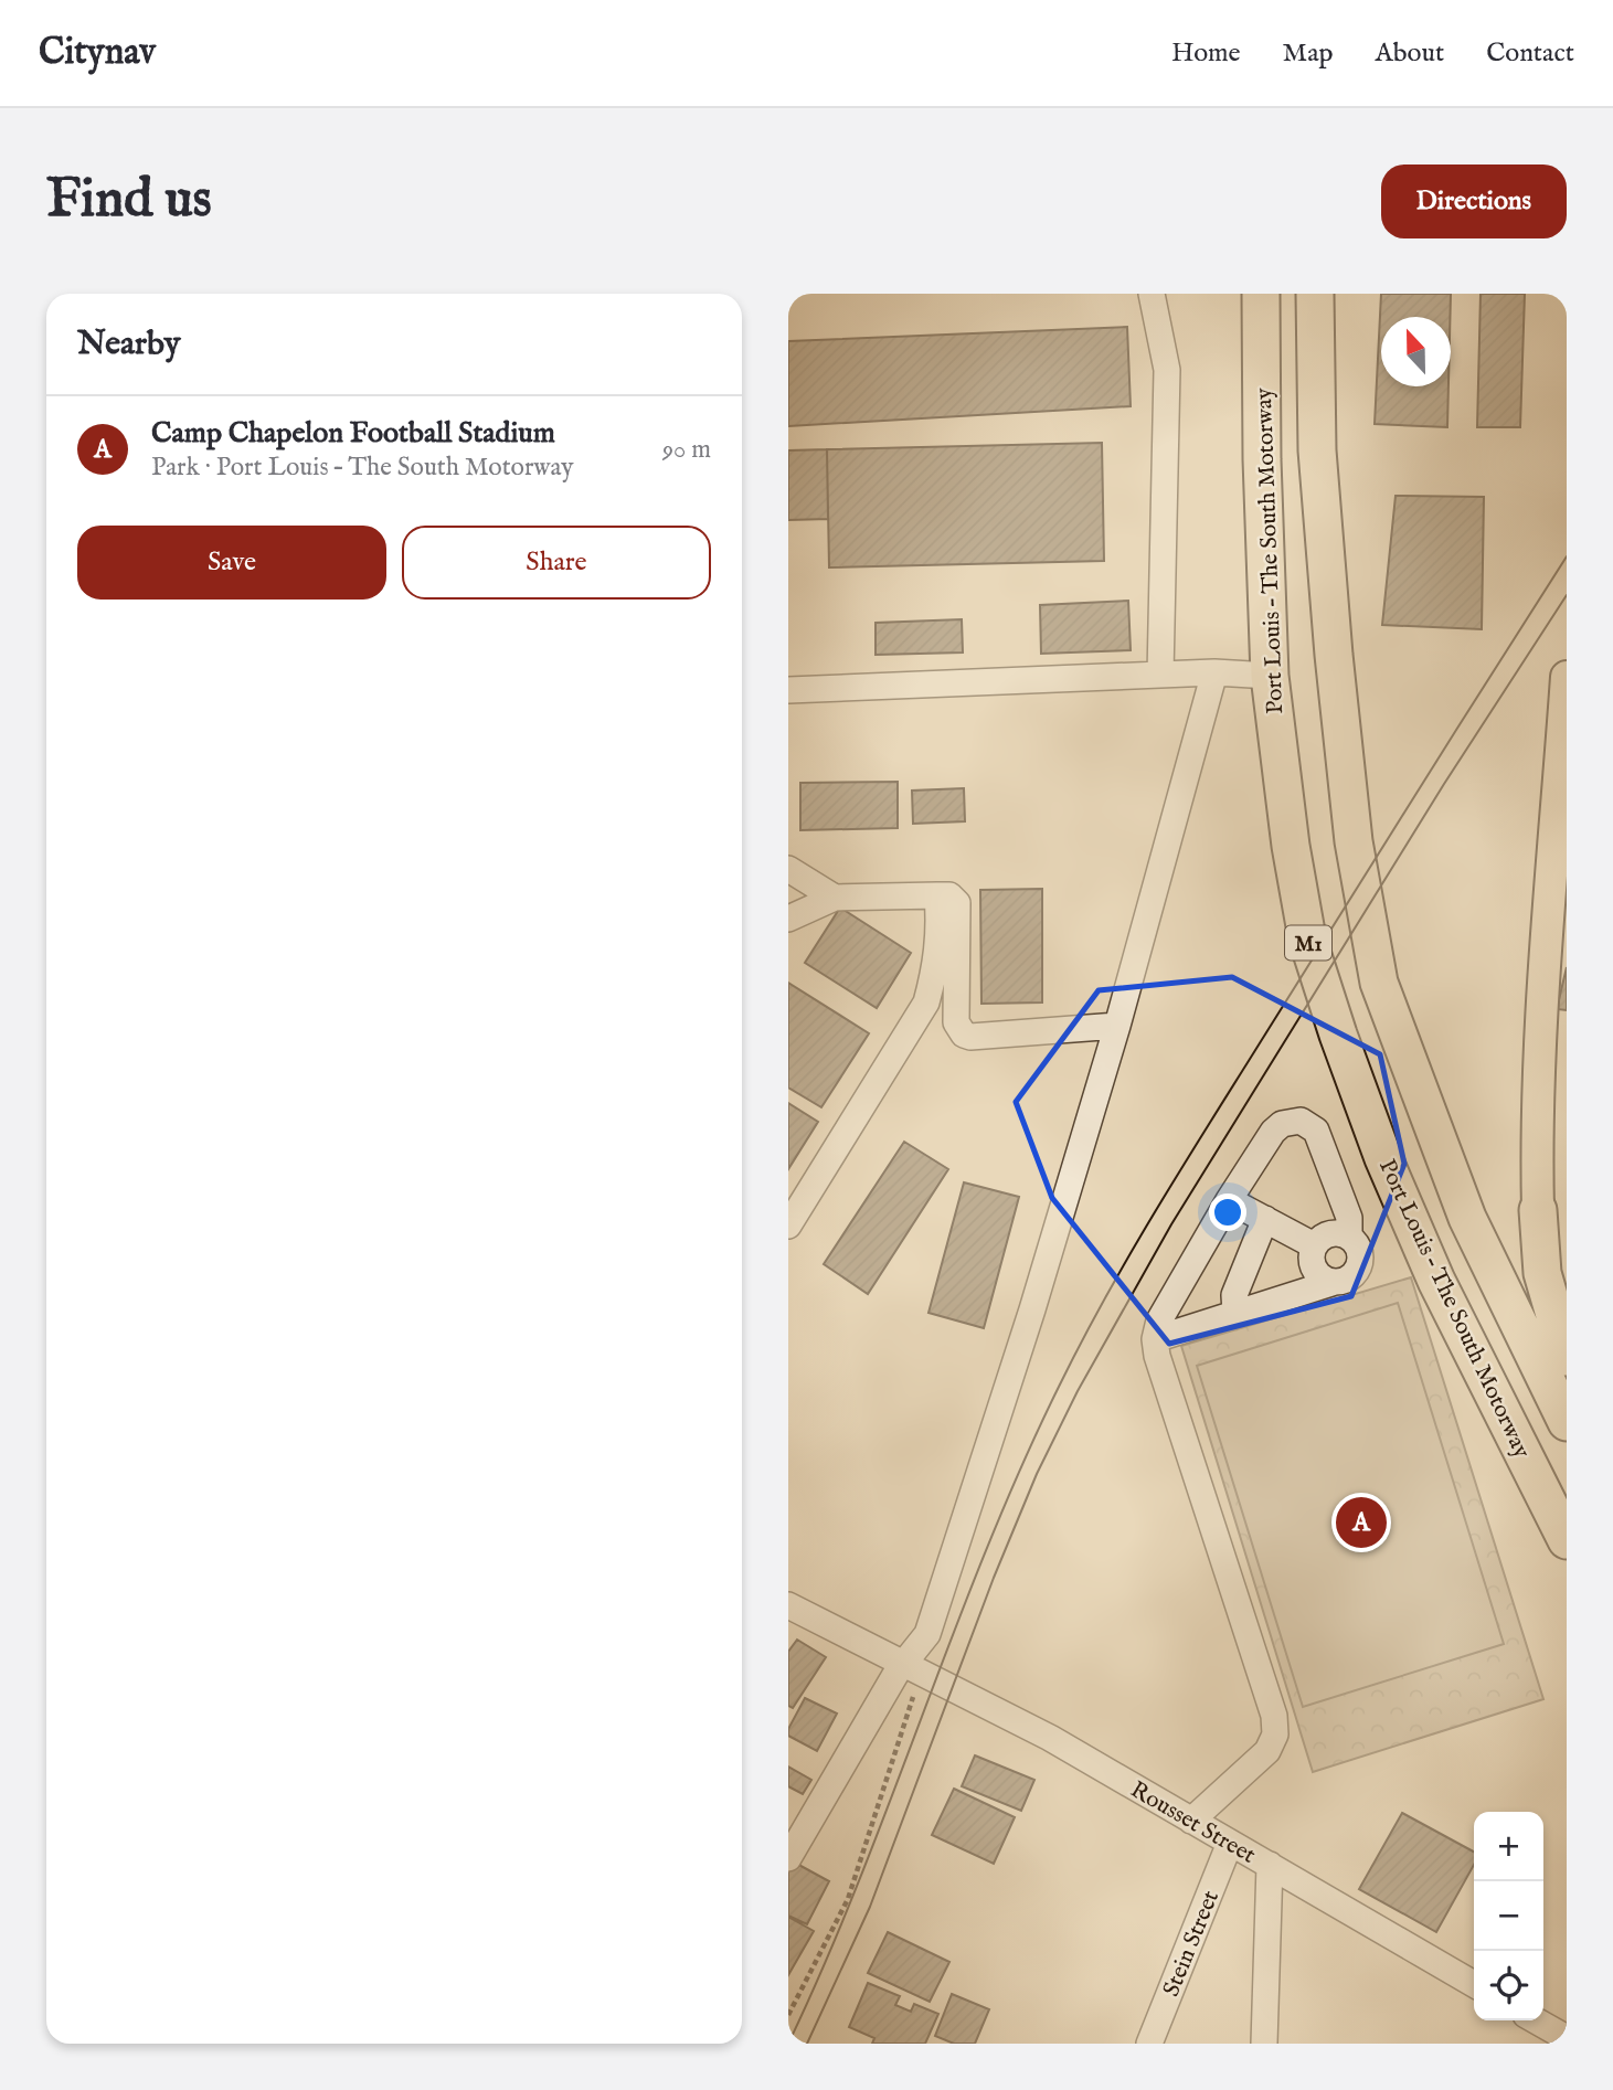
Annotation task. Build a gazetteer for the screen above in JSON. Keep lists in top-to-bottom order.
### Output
{
  "streets": {
    "highway": ["Port Louis – The South Motorway", "M1"],
    "street": ["Rousset Street", "Stein Street"]
  },
  "crossings": [
    ["Rousset Street", "Stein Street"]
  ],
  "north": "top",
  "page": {
    "header": "Citynav",
    "nav": [
      "Home",
      "Map",
      "About",
      "Contact"
    ],
    "buttons": [
      "Directions",
      ["Save", "Share"]
    ],
    "title": "Find us",
    "heading": "Nearby",
    "list": [
      {
        "mark": "A",
        "name": "Camp Chapelon Football Stadium",
        "note": "Park · Port Louis – The South Motorway",
        "value": "90 m"
      }
    ],
    "pins": "A",
    "map_buttons": ["+", "−"]
  }
}
